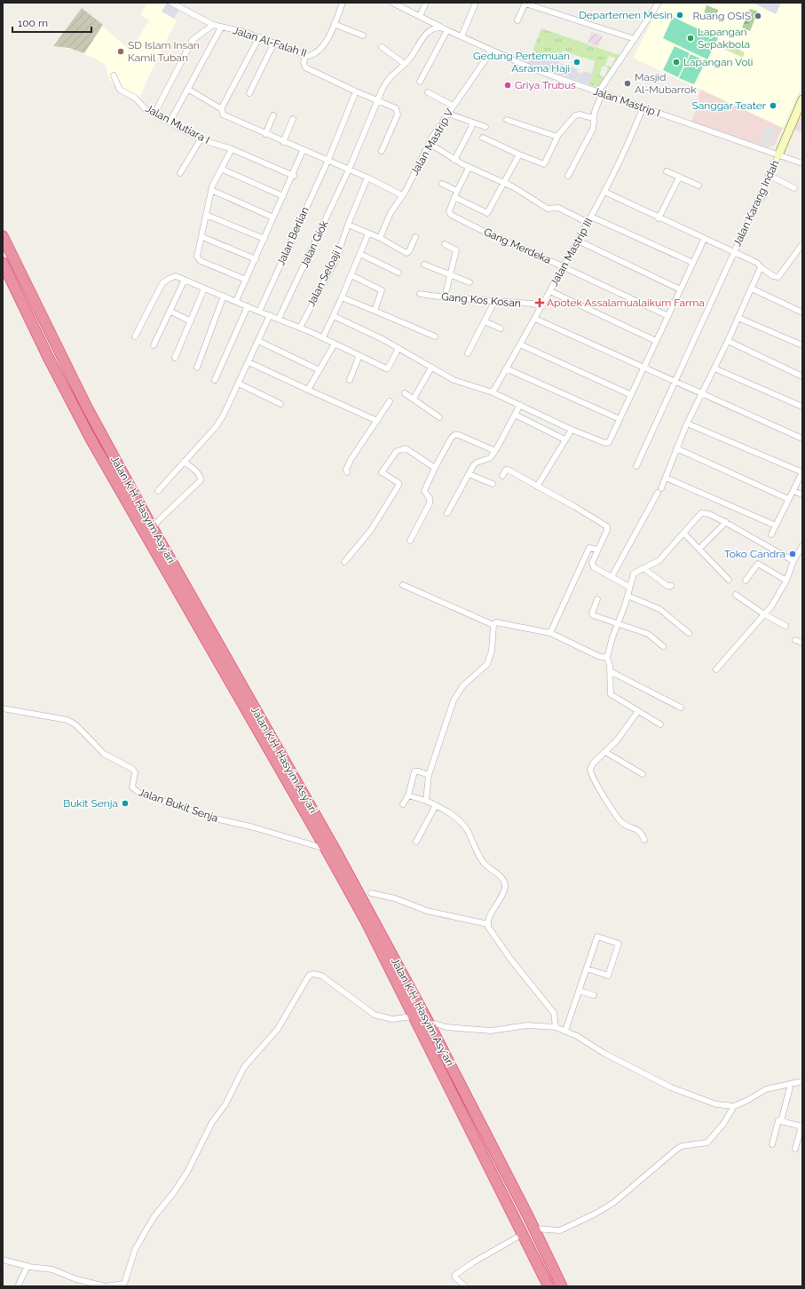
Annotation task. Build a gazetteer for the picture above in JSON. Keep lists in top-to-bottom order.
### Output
{
  "streets": {
    "highway": ["Jalan K.H. Hasyim Asy'ari"],
    "street": [
      "Jalan Al-Falah II",
      "Jalan Mastrip I",
      "Jalan Mutiara I",
      "Jalan Mastrip V",
      "Jalan Karang Indah",
      "Jalan Berlian",
      "Jalan Giok",
      "Gang Merdeka",
      "Jalan Mastrip III",
      "Jalan Seloaji I",
      "Gang Kos Kosan",
      "Jalan Bukit Senja"
    ]
  },
  "crossings": [
    ["Jalan Mastrip I", "Jalan Mastrip V"],
    ["Jalan Mastrip I", "Jalan Karang Indah"],
    ["Jalan Mastrip I", "Jalan Mastrip III"],
    ["Gang Merdeka", "Jalan Mastrip III"],
    ["Jalan Mastrip III", "Gang Kos Kosan"],
    ["Jalan K.H. Hasyim Asy'ari", "Jalan Bukit Senja"]
  ],
  "places": {
    "other": [
      "Departemen Mesin",
      "Ruang OSIS",
      "Lapangan Sepakbola",
      "SD Islam Insan Kamil Tuban",
      "Gedung Pertemuan Asrama Haji",
      "Lapangan Voli",
      "Masjid Al-Mubarrok",
      "Griya Trubus",
      "Sanggar Teater",
      "Toko Candra",
      "Bukit Senja"
    ],
    "health": ["Apotek Assalamualaikum Farma"]
  },
  "scale_bar": "100 m"
}
